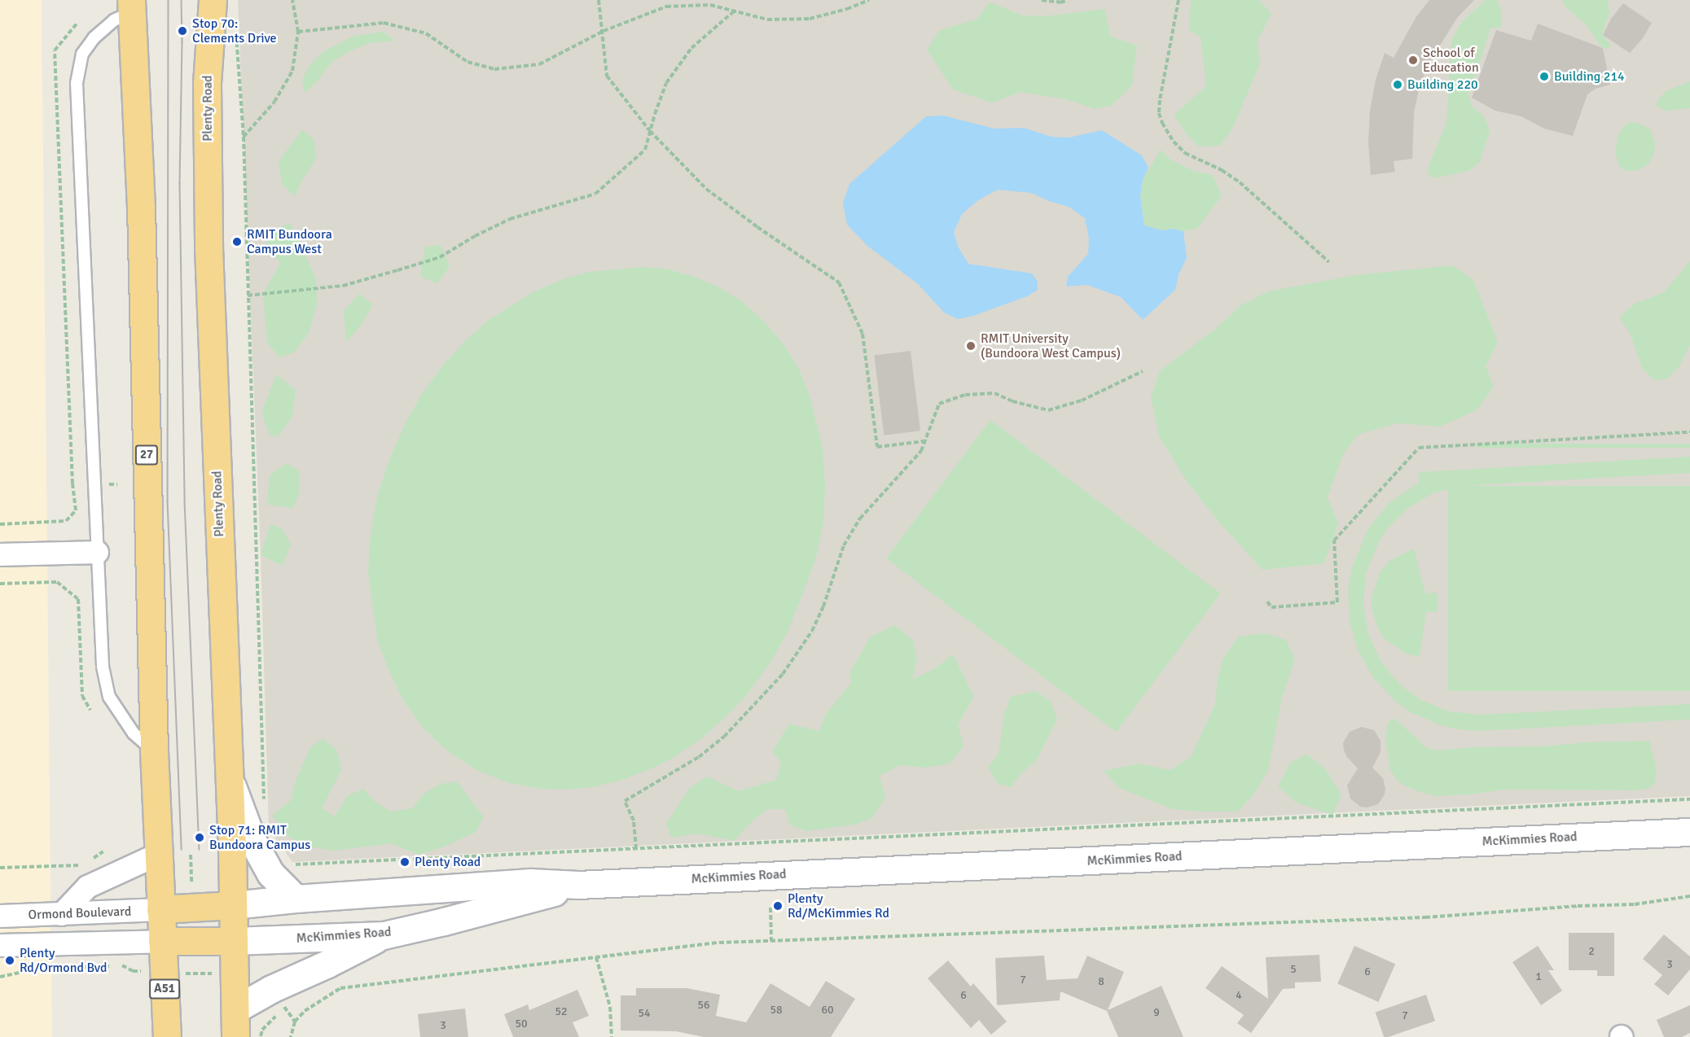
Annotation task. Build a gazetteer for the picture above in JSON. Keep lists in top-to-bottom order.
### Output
{
  "streets": {
    "highway": [
      "Plenty Road",
      "27",
      "McKimmies Road",
      "A51"
    ],
    "street": ["Ormond Boulevard"]
  },
  "crossings": [
    ["Plenty Road", "McKimmies Road"],
    ["27", "McKimmies Road"],
    ["27", "Ormond Boulevard"],
    ["27", "A51"],
    ["McKimmies Road", "Ormond Boulevard"],
    ["McKimmies Road", "A51"]
  ],
  "places": [
    "Stop 70: Clements Drive",
    "School of Education",
    "Building 214",
    "Building 220",
    "RMIT Bundoora Campus West",
    "RMIT University (Bundoora West Campus)",
    "Stop 71: RMIT Bundoora Campus",
    "Plenty Road",
    "Plenty Rd/McKimmies Rd",
    "Plenty Rd/Ormond Bvd"
  ],
  "house_numbers": [
    "2",
    "3",
    "5",
    "6",
    "1",
    "7",
    "8",
    "6",
    "4",
    "56",
    "58",
    "60",
    "52",
    "9",
    "54",
    "7",
    "50",
    "3"
  ]
}
